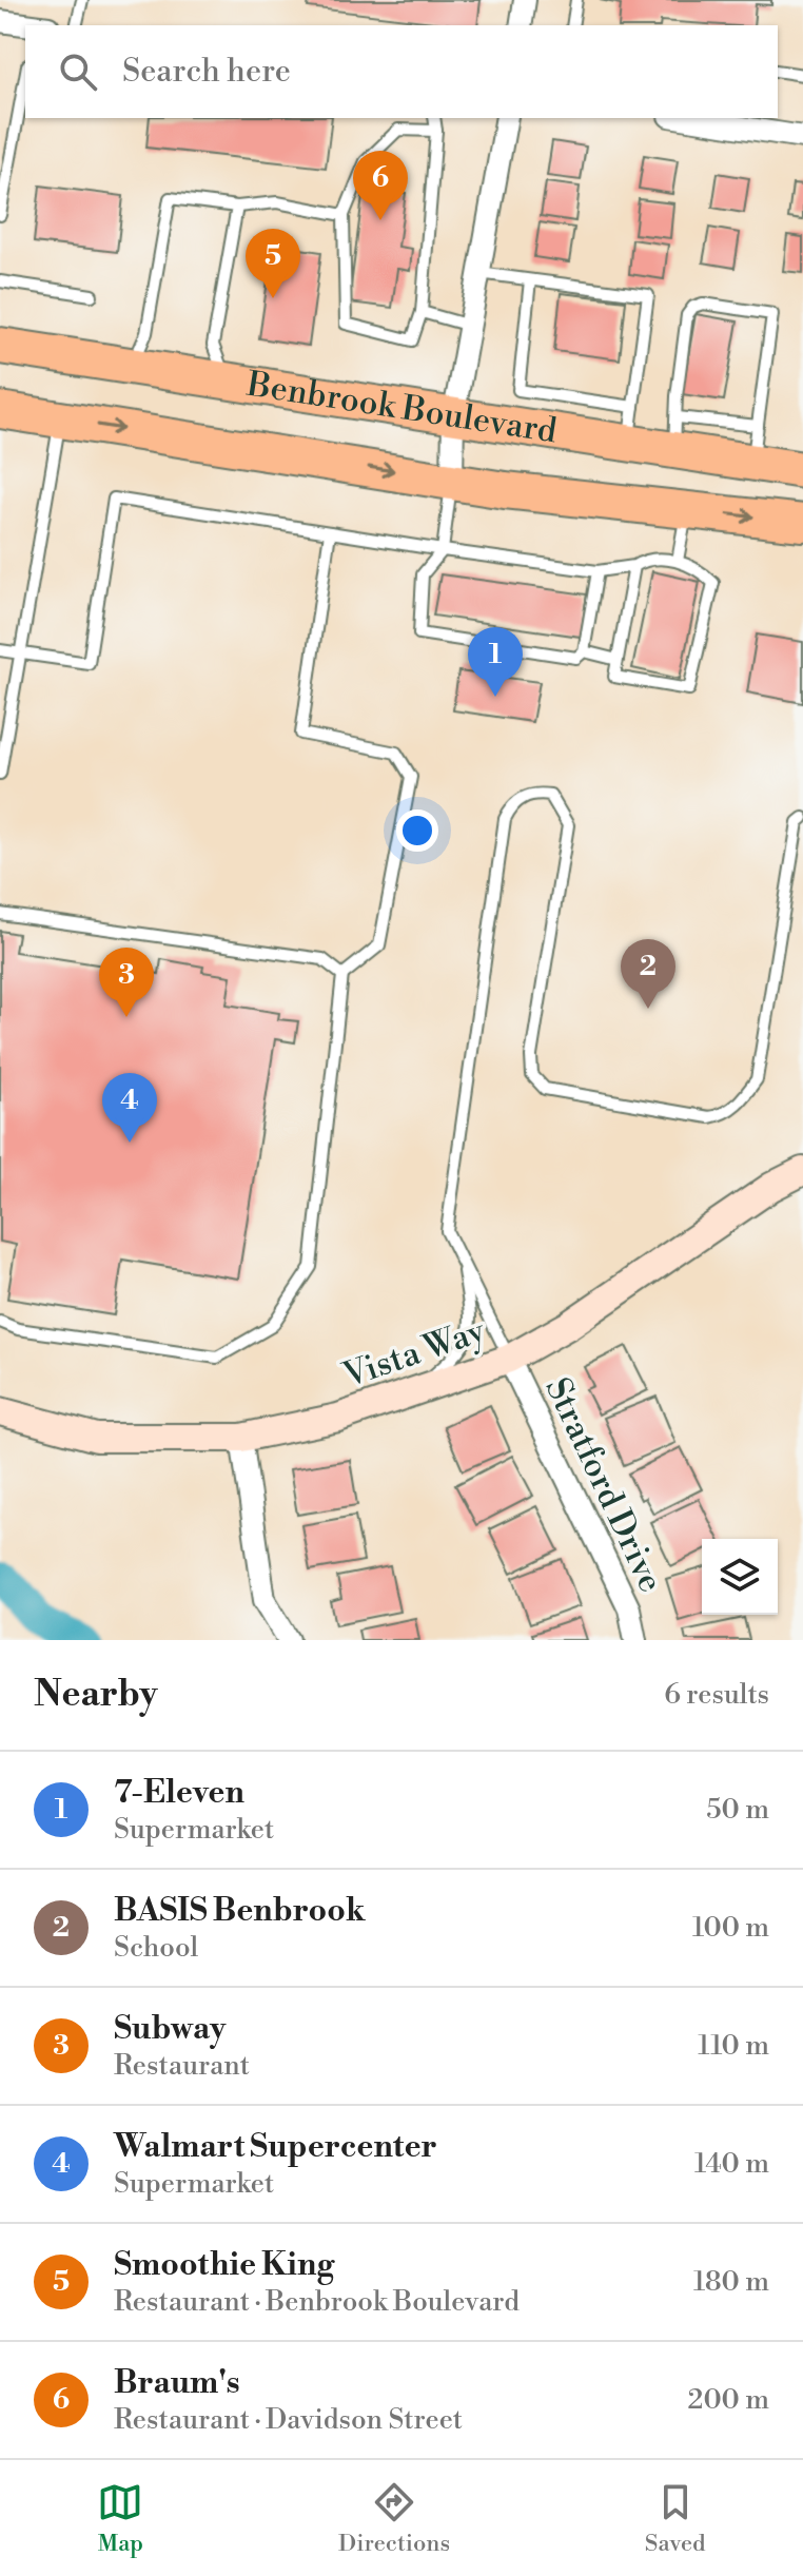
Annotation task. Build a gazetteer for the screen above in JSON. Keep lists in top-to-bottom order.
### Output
{
  "streets": {
    "highway": ["Benbrook Boulevard"],
    "street": ["Vista Way", "Stratford Drive"]
  },
  "crossings": [
    ["Vista Way", "Stratford Drive"]
  ],
  "page": {
    "search": "Search here",
    "pins": [
      "6",
      "5",
      "1",
      "2",
      "3",
      "4"
    ],
    "heading": ["Nearby", "6 results"],
    "list": [
      {
        "mark": "1",
        "name": "7-Eleven",
        "note": "Supermarket",
        "value": "50 m"
      },
      {
        "mark": "2",
        "name": "BASIS Benbrook",
        "note": "School",
        "value": "100 m"
      },
      {
        "mark": "3",
        "name": "Subway",
        "note": "Restaurant",
        "value": "110 m"
      },
      {
        "mark": "4",
        "name": "Walmart Supercenter",
        "note": "Supermarket",
        "value": "140 m"
      },
      {
        "mark": "5",
        "name": "Smoothie King",
        "note": "Restaurant · Benbrook Boulevard",
        "value": "180 m"
      },
      {
        "mark": "6",
        "name": "Braum's",
        "note": "Restaurant · Davidson Street",
        "value": "200 m"
      }
    ],
    "nav": ["Map", "Directions", "Saved"]
  }
}
